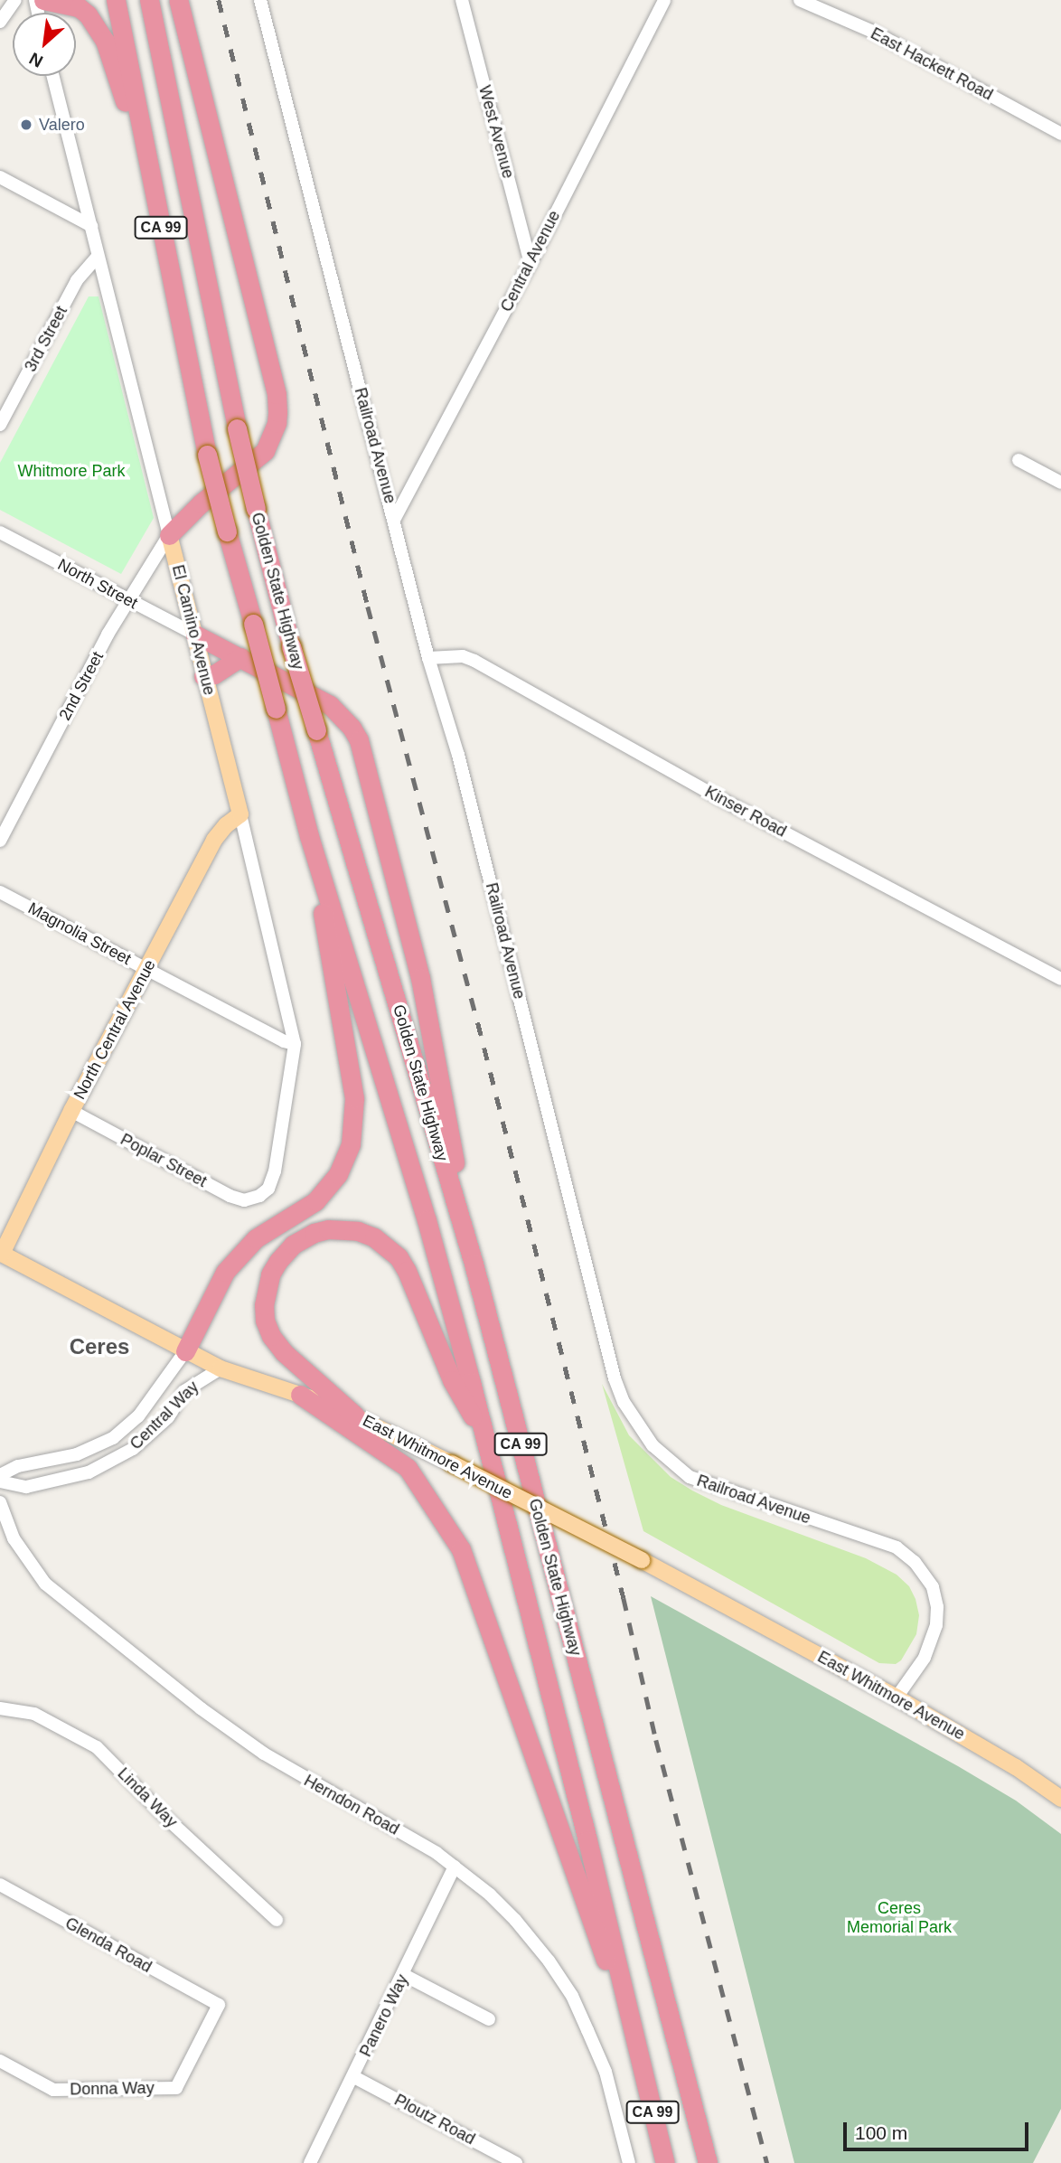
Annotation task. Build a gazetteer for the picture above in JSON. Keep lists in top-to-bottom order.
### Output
{
  "streets": {
    "highway": ["CA 99", "Golden State Highway"],
    "main road": ["El Camino Avenue", "North Central Avenue", "East Whitmore Avenue"],
    "street": [
      "East Hackett Road",
      "West Avenue",
      "Central Avenue",
      "3rd Street",
      "Railroad Avenue",
      "North Street",
      "2nd Street",
      "Kinser Road",
      "Magnolia Street",
      "Poplar Street",
      "Central Way",
      "Linda Way",
      "Herndon Road",
      "Glenda Road",
      "Panero Way",
      "Donna Way",
      "Ploutz Road"
    ]
  },
  "crossings": [
    ["West Avenue", "Central Avenue"],
    ["Central Avenue", "Railroad Avenue"],
    ["3rd Street", "El Camino Avenue"],
    ["Railroad Avenue", "Kinser Road"],
    ["Railroad Avenue", "East Whitmore Avenue"],
    ["North Street", "El Camino Avenue"],
    ["North Street", "2nd Street"],
    ["El Camino Avenue", "2nd Street"],
    ["El Camino Avenue", "Magnolia Street"],
    ["El Camino Avenue", "North Central Avenue"],
    ["El Camino Avenue", "Poplar Street"],
    ["Magnolia Street", "North Central Avenue"],
    ["North Central Avenue", "Poplar Street"],
    ["North Central Avenue", "East Whitmore Avenue"],
    ["Central Way", "East Whitmore Avenue"],
    ["Herndon Road", "Panero Way"],
    ["Glenda Road", "Donna Way"],
    ["Panero Way", "Ploutz Road"]
  ],
  "districts": ["Ceres"],
  "parks": ["Whitmore Park", "Ceres Memorial Park"],
  "places": ["Valero"],
  "scale_bar": "100 m",
  "north": "bottom left"
}
